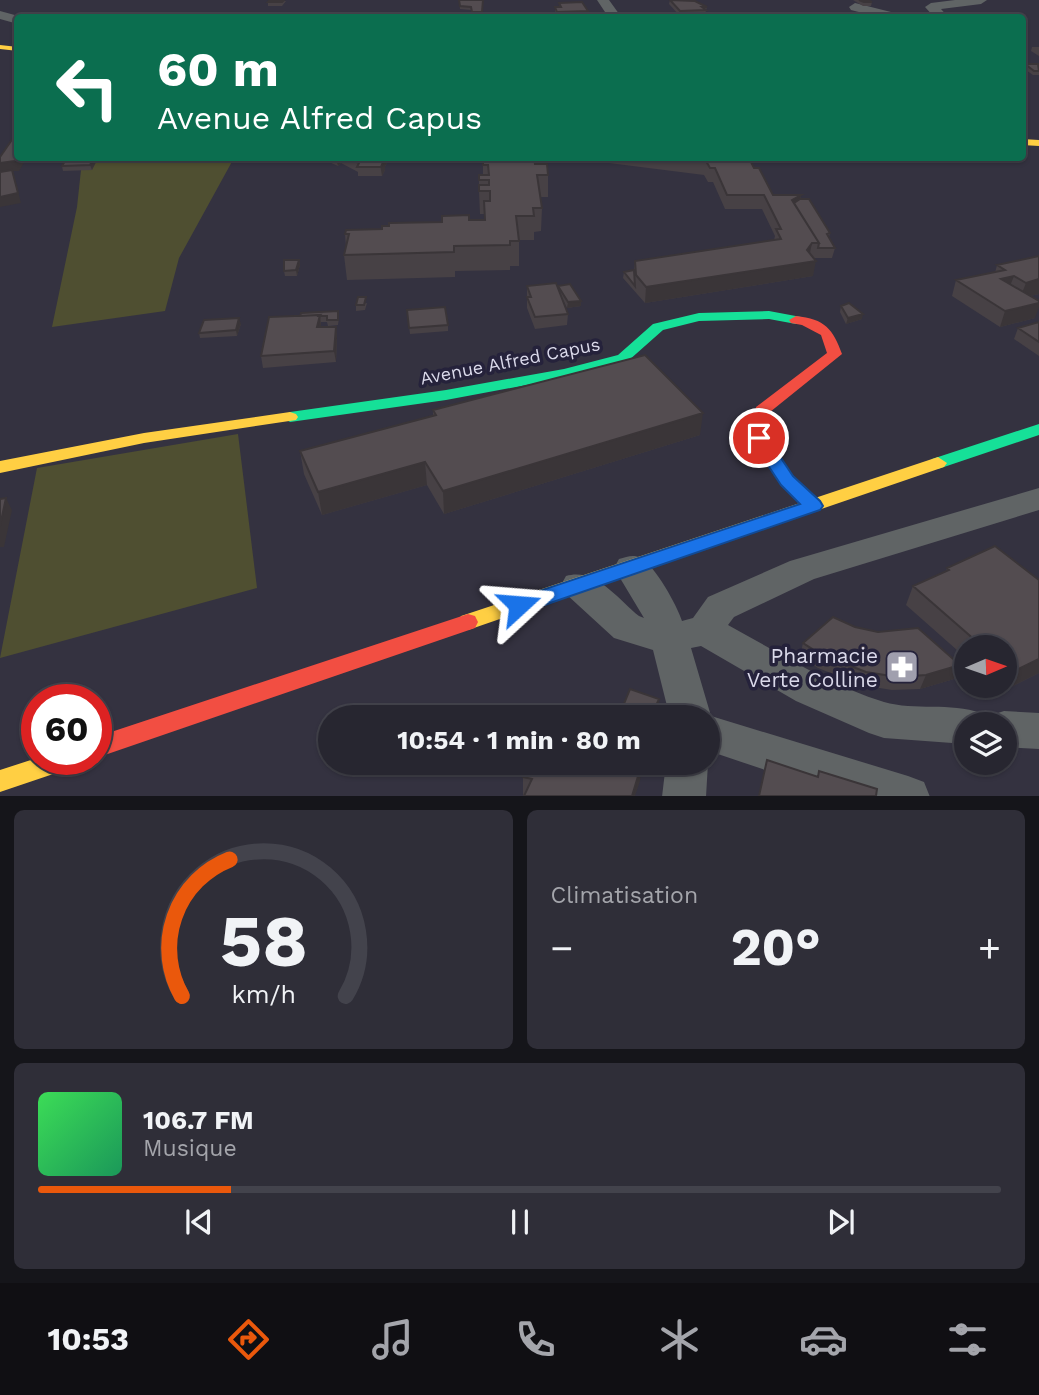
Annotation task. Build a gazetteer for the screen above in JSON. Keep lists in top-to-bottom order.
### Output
{
  "streets": {
    "main road": ["Avenue Alfred Capus"]
  },
  "places": {
    "pharmacy": ["Pharmacie Verte Colline"]
  },
  "north": "right",
  "page": {
    "turn": ["60 m", "Avenue Alfred Capus"],
    "limit": "60",
    "trip": "10:54 · 1 min · 80 m",
    "tile": "Climatisation",
    "heat": ["−", "20°", "+"],
    "song": ["106.7 FM", "Musique"],
    "tabs": "10:53",
    "gauge": ["58", "km/h"]
  }
}
